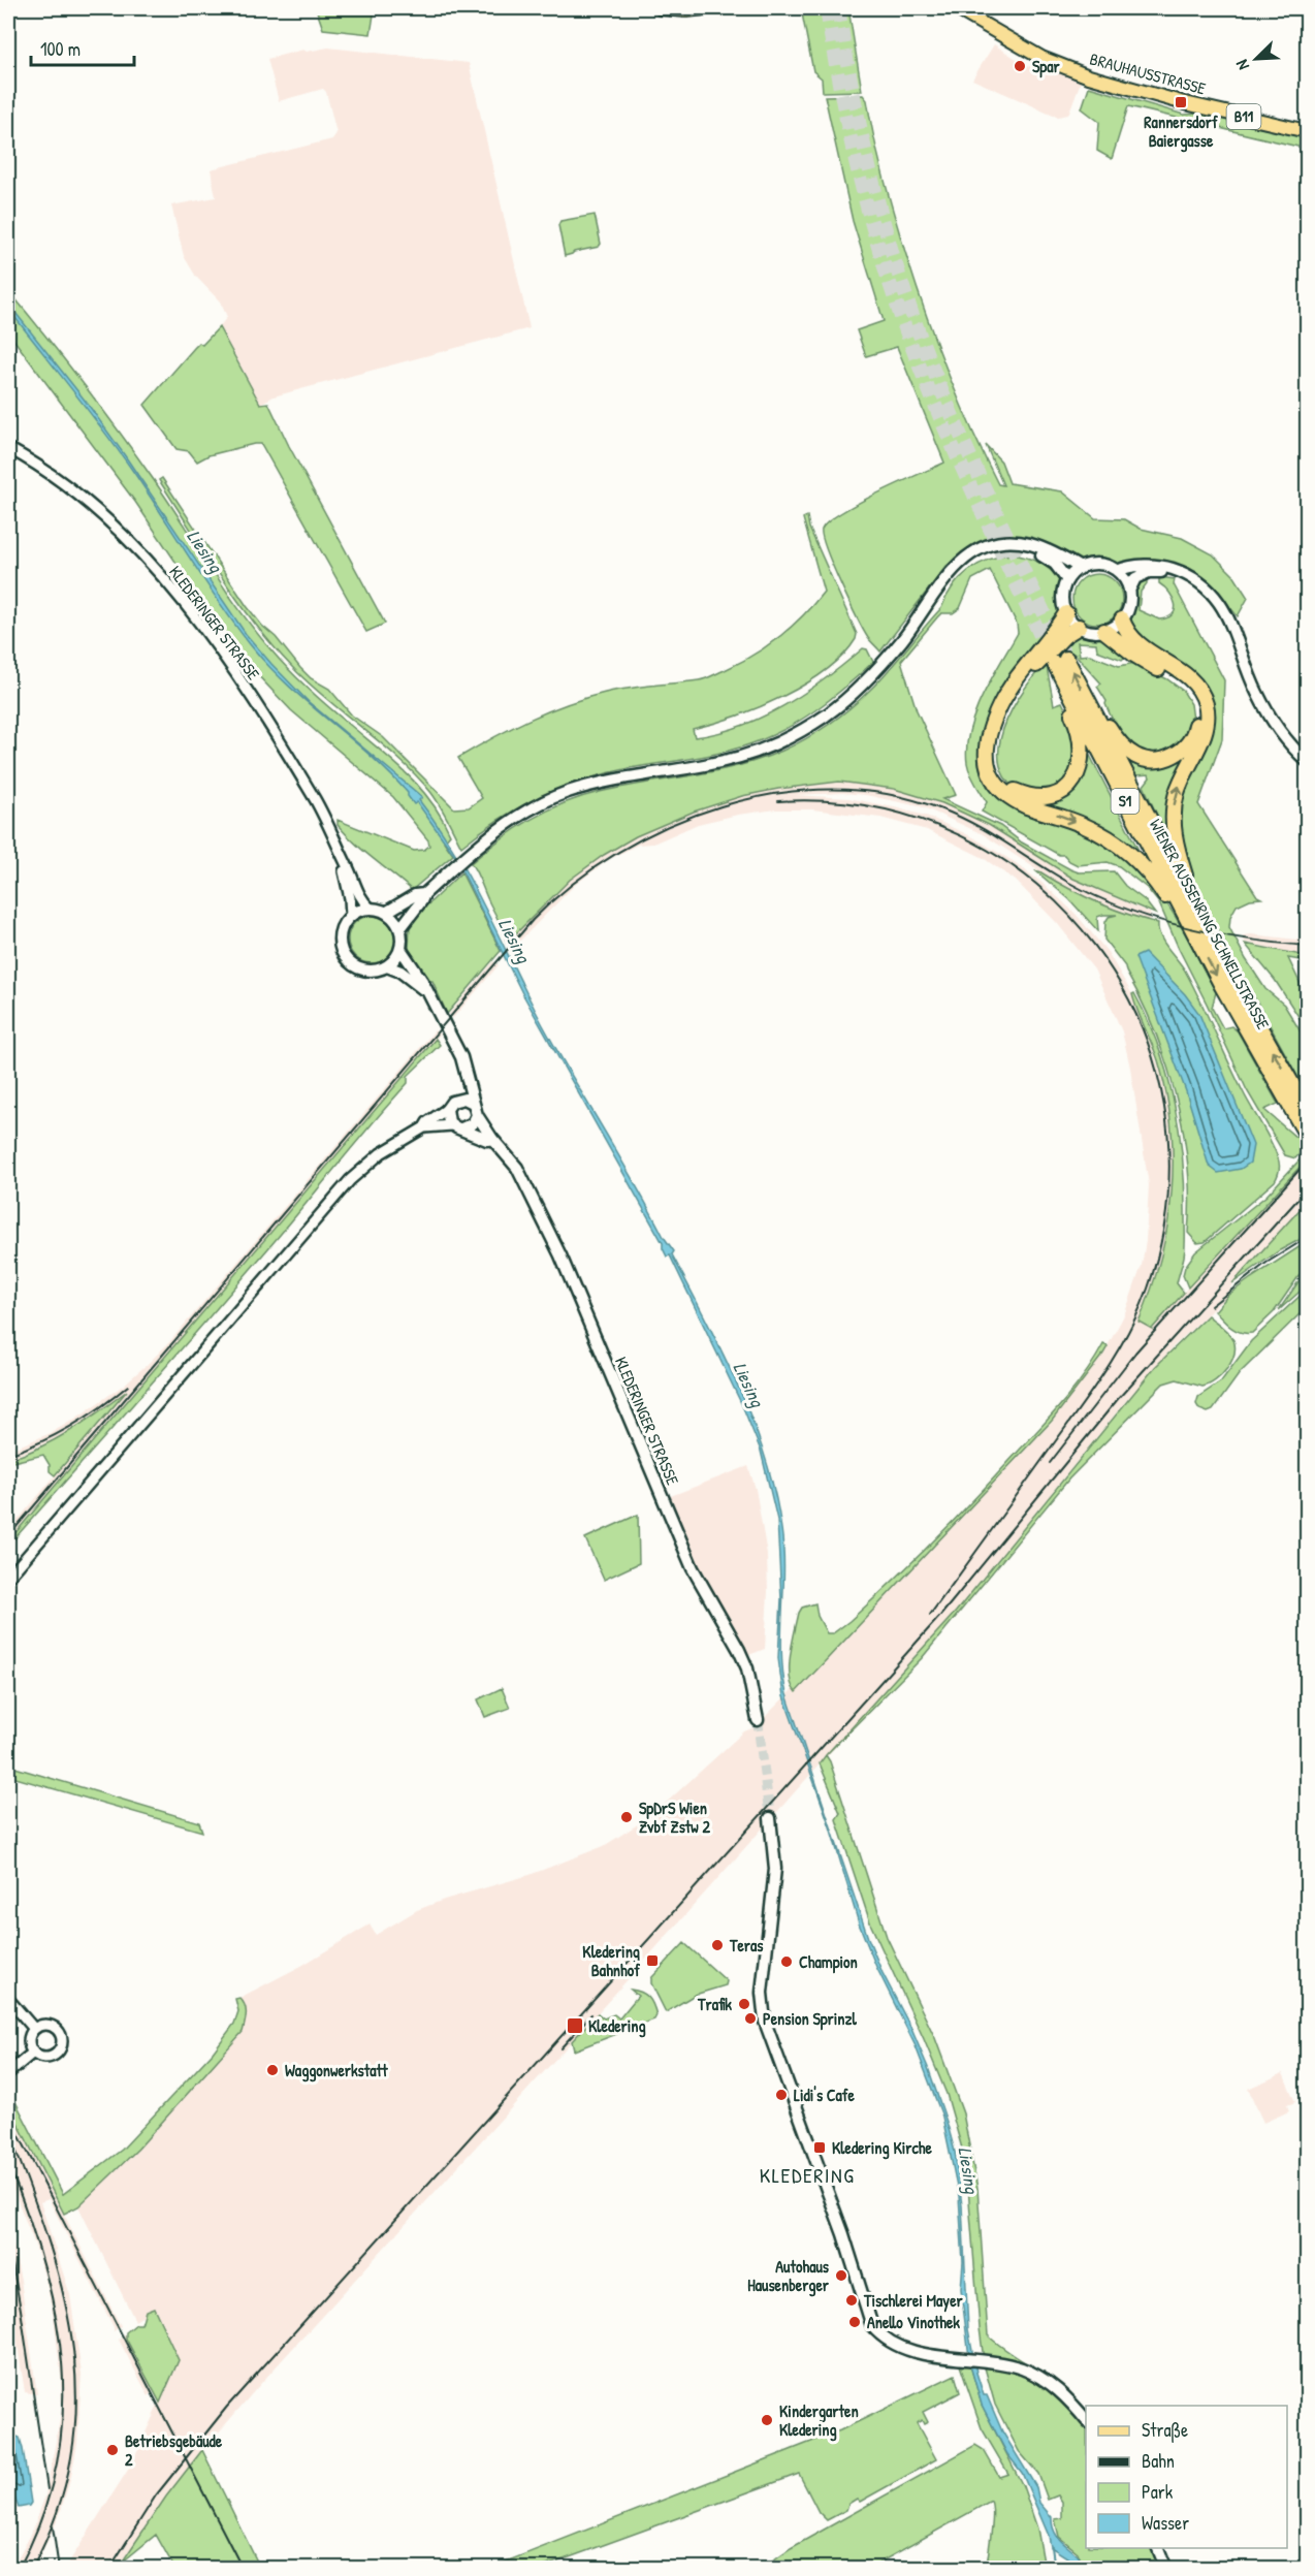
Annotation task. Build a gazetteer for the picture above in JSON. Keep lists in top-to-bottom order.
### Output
{
  "streets": {
    "highway": ["S1", "WIENER AUSSENRING SCHNELLSTRASSE"],
    "main road": ["BRAUHAUSSTRASSE", "B11", "KLEDERINGER STRASSE"]
  },
  "districts": ["KLEDERING"],
  "water": ["Liesing"],
  "places": {
    "other": [
      "Spar",
      "SpDrS Wien Zvbf Zstw 2",
      "Teras",
      "Champion",
      "Trafik",
      "Pension Sprinzl",
      "Waggonwerkstatt",
      "Lidi's Cafe",
      "Autohaus Hausenberger",
      "Tischlerei Mayer",
      "Anello Vinothek",
      "Kindergarten Kledering",
      "Betriebsgebäude 2"
    ],
    "transit": [
      "Rannersdorf Baiergasse",
      "Kledering Bahnhof",
      "Kledering",
      "Kledering Kirche"
    ]
  },
  "legend": [
    "Straße",
    "Bahn",
    "Park",
    "Wasser"
  ],
  "scale_bar": "100 m",
  "north": "bottom left"
}
